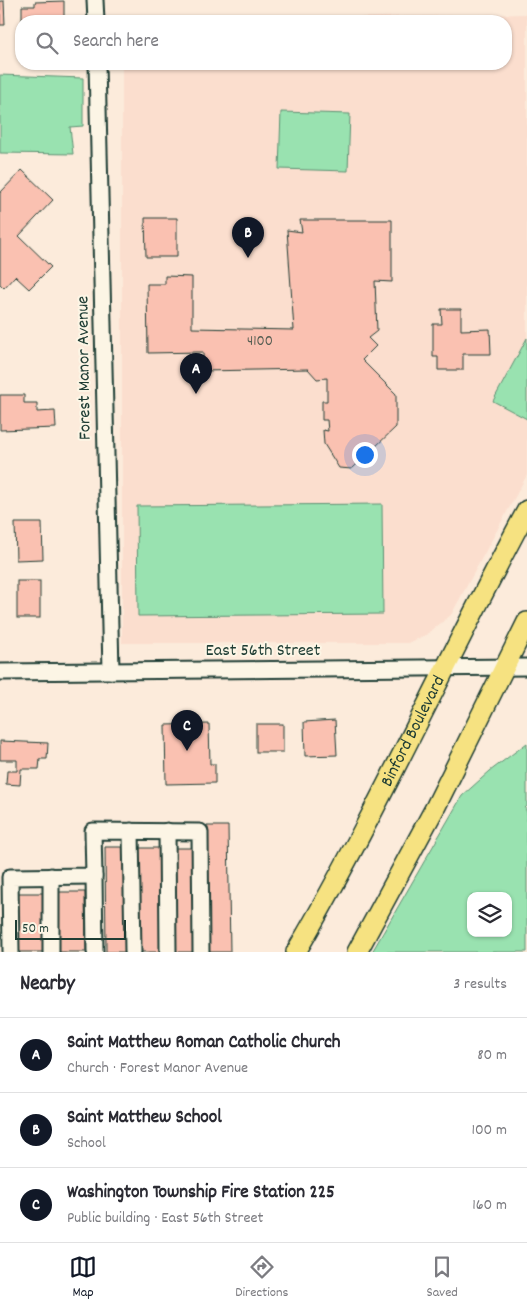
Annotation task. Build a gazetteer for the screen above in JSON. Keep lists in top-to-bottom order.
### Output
{
  "streets": {
    "main road": ["Binford Boulevard"],
    "street": ["Forest Manor Avenue", "East 56th Street"]
  },
  "crossings": [
    ["Forest Manor Avenue", "East 56th Street"],
    ["East 56th Street", "Binford Boulevard"]
  ],
  "house_numbers": ["4100"],
  "scale_bar": "50 m",
  "page": {
    "search": "Search here",
    "pins": ["B", "A", "C"],
    "scale": "50 m",
    "heading": ["Nearby", "3 results"],
    "list": [
      {
        "mark": "A",
        "name": "Saint Matthew Roman Catholic Church",
        "note": "Church · Forest Manor Avenue",
        "value": "80 m"
      },
      {
        "mark": "B",
        "name": "Saint Matthew School",
        "note": "School",
        "value": "100 m"
      },
      {
        "mark": "C",
        "name": "Washington Township Fire Station 225",
        "note": "Public building · East 56th Street",
        "value": "160 m"
      }
    ],
    "nav": ["Map", "Directions", "Saved"]
  }
}
